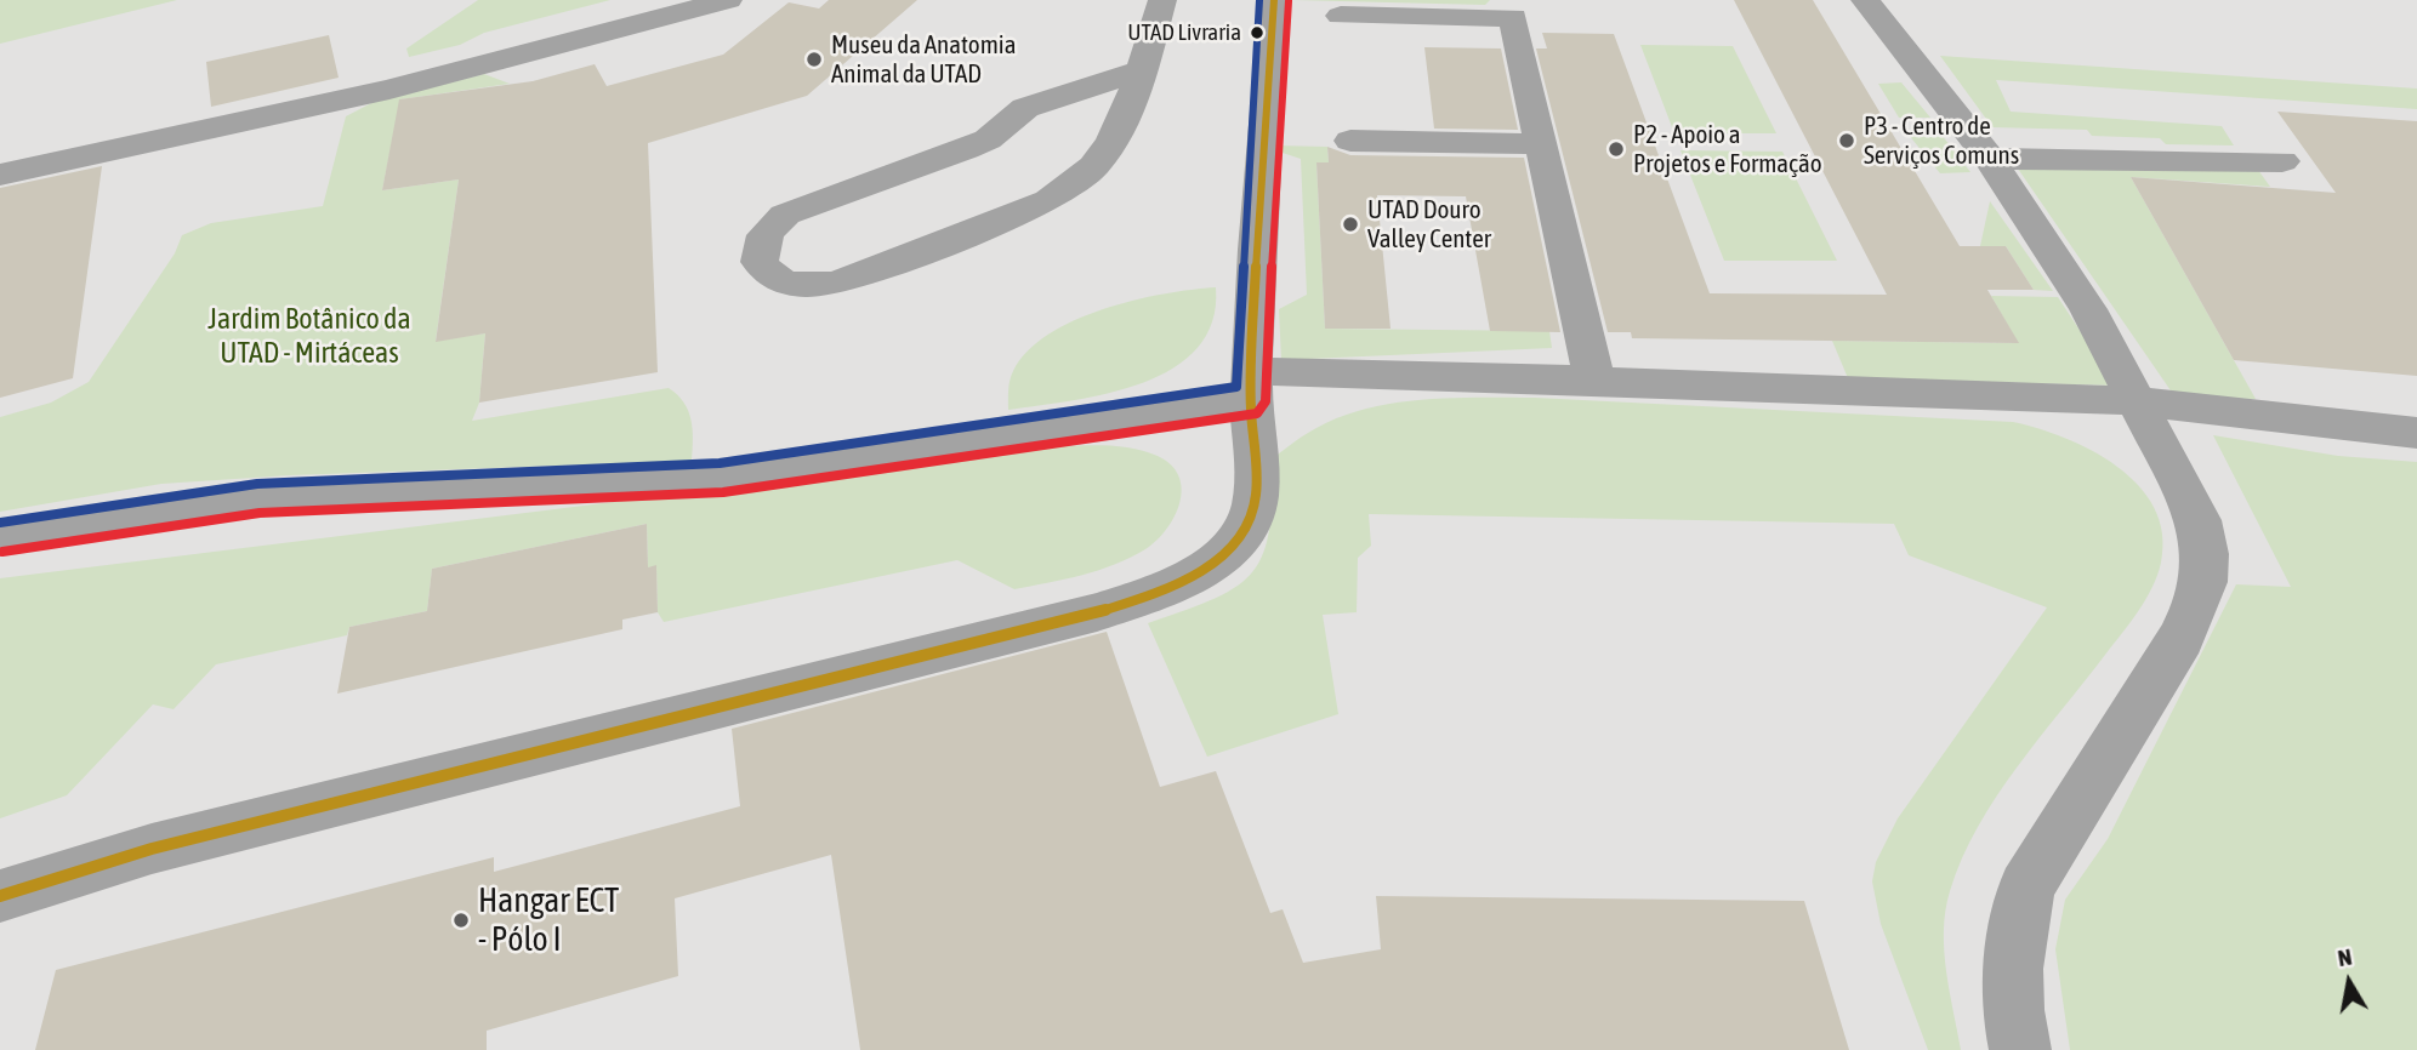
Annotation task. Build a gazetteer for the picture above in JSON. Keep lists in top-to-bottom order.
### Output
{
  "parks": ["Jardim Botânico da UTAD - Mirtáceas"],
  "places": [
    "UTAD Livraria",
    "Museu da Anatomia Animal da UTAD",
    "P3 - Centro de Serviços Comuns",
    "P2 - Apoio a Projetos e Formação",
    "UTAD Douro Valley Center",
    "Hangar ECT - Pólo I"
  ],
  "north": "top"
}
